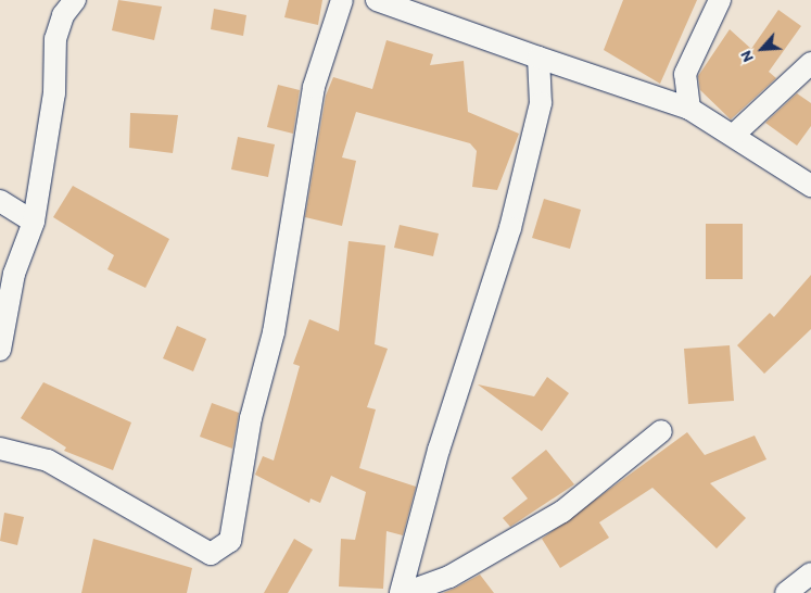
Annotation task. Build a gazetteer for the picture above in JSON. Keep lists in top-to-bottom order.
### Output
{
  "north": "bottom left"
}
